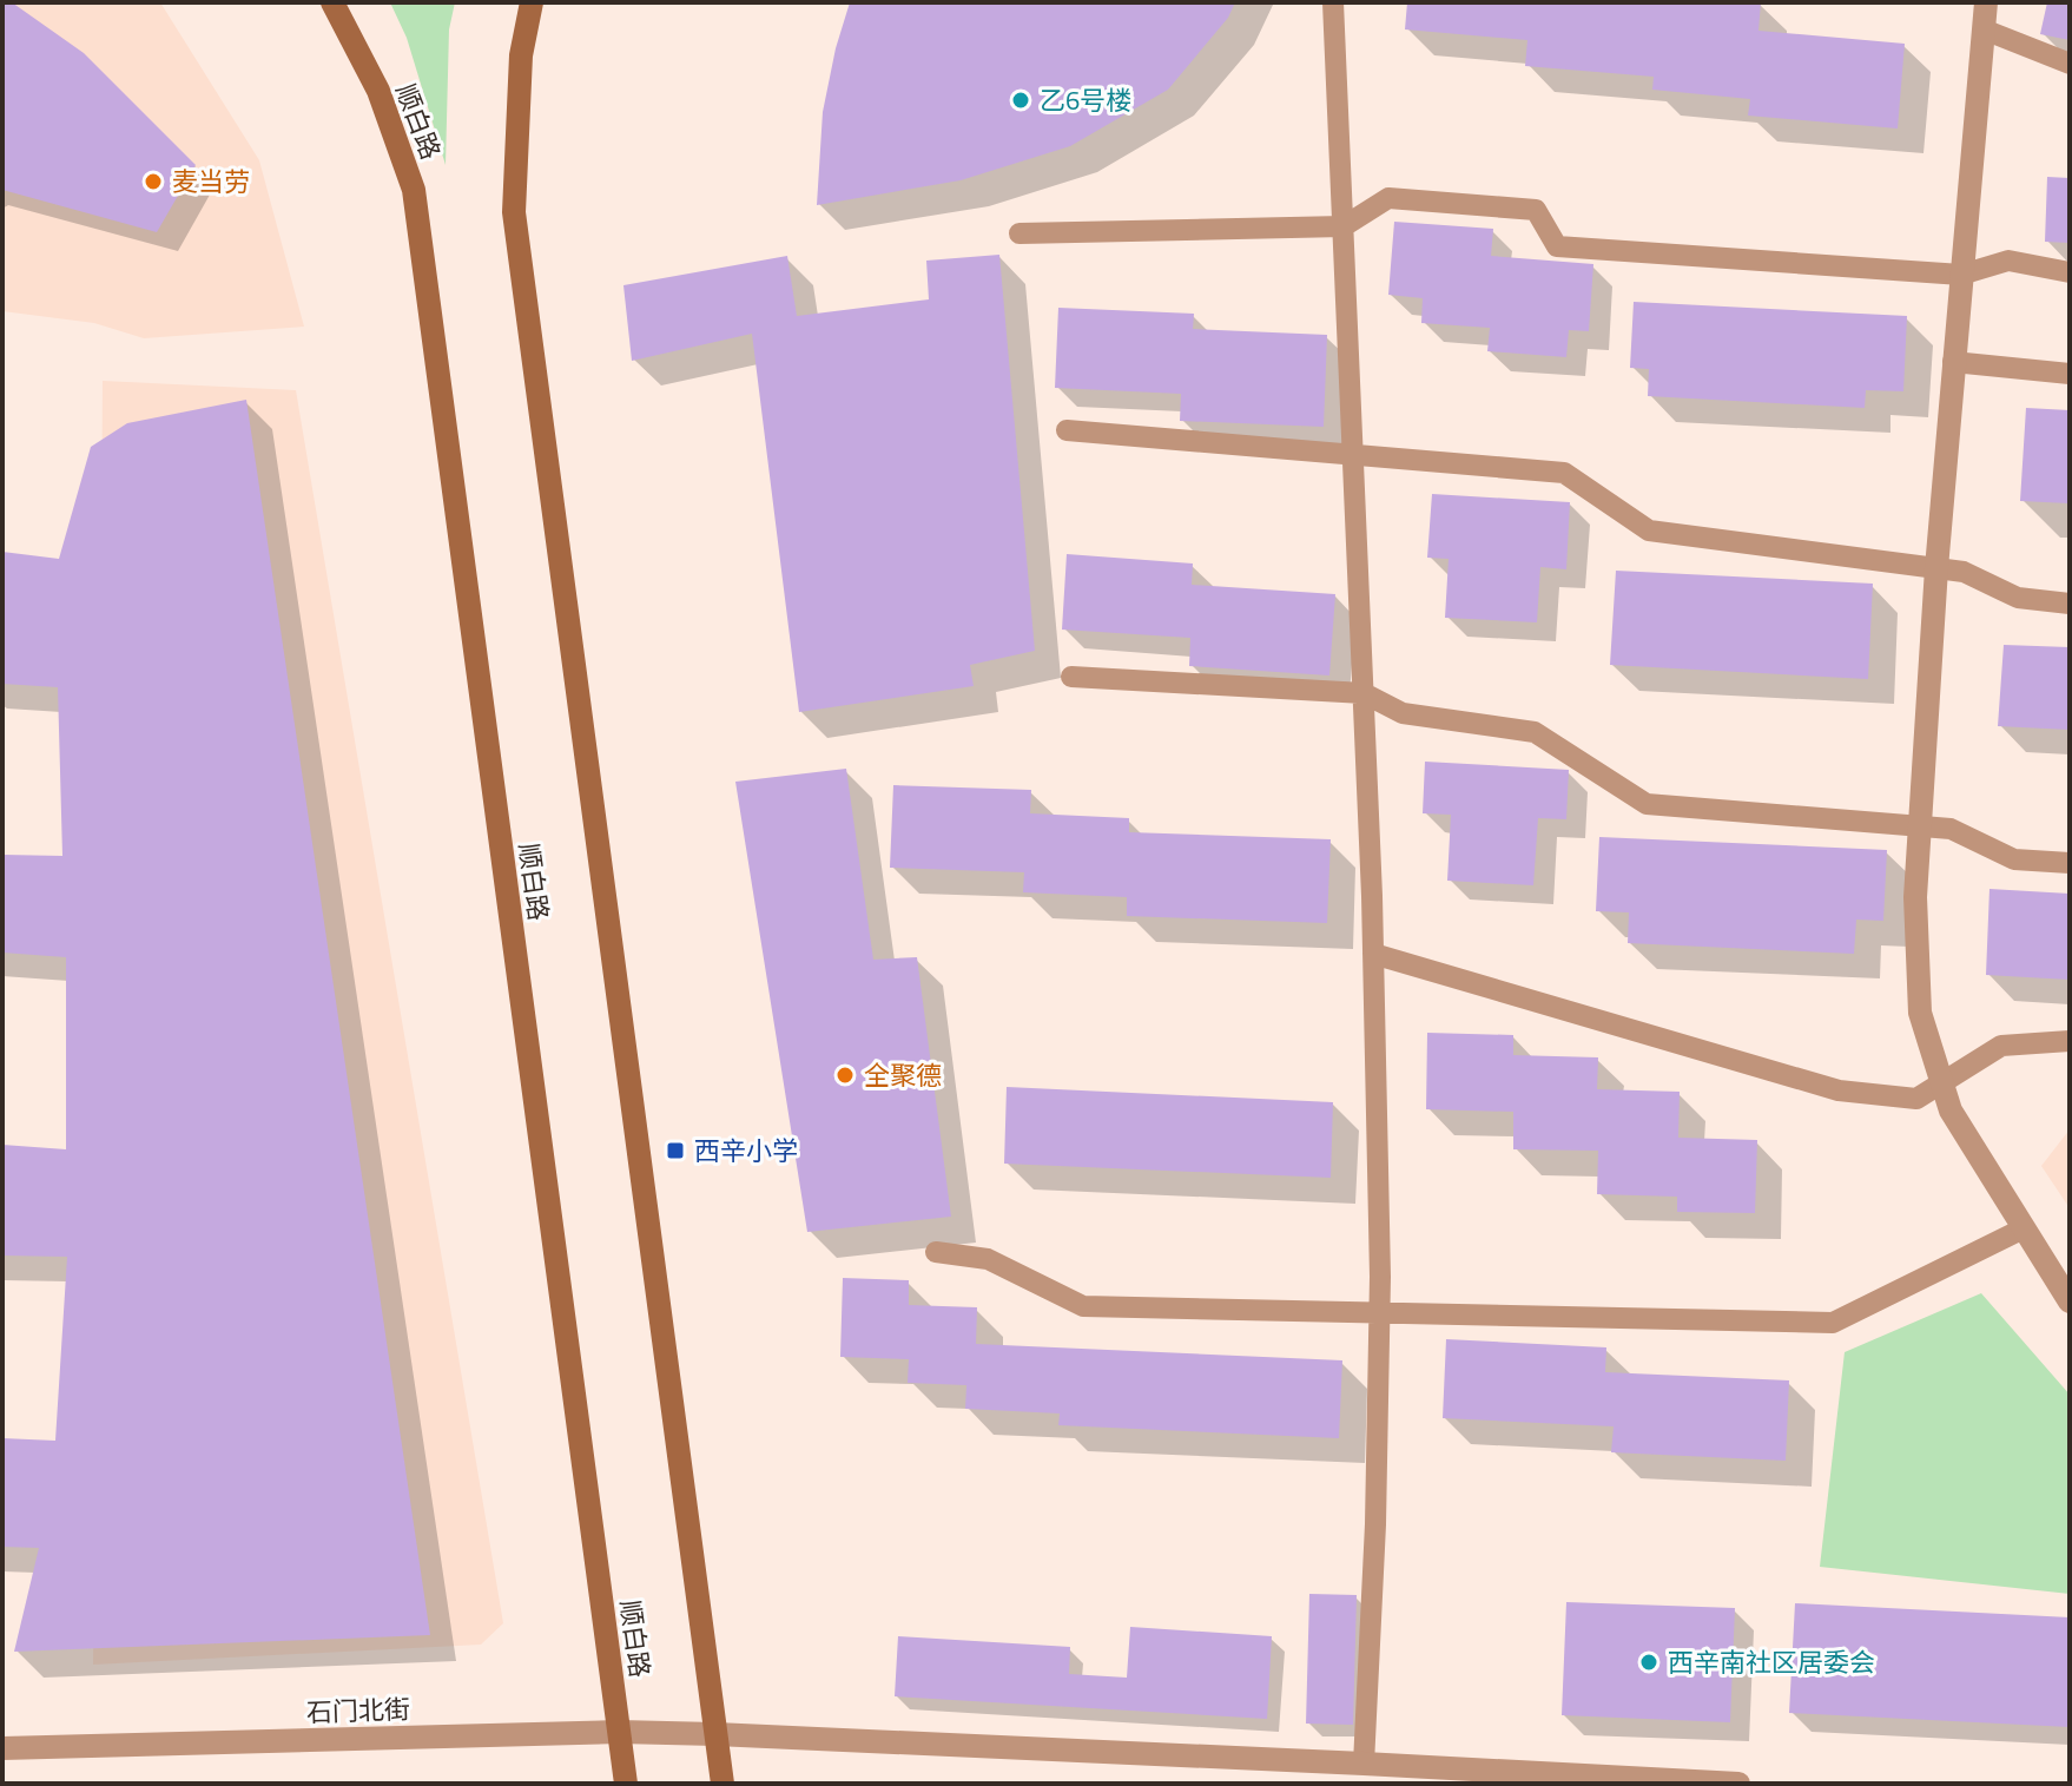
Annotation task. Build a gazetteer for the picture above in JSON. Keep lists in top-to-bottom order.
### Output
{
  "streets": {
    "main road": ["顺白路"],
    "street": ["石门北街"]
  },
  "crossings": [
    ["顺白路", "石门北街"]
  ],
  "places": {
    "other": [
      "乙6号楼",
      "麦当劳",
      "全聚德",
      "西辛南社区居委会"
    ],
    "transit": ["西辛小学"]
  }
}
